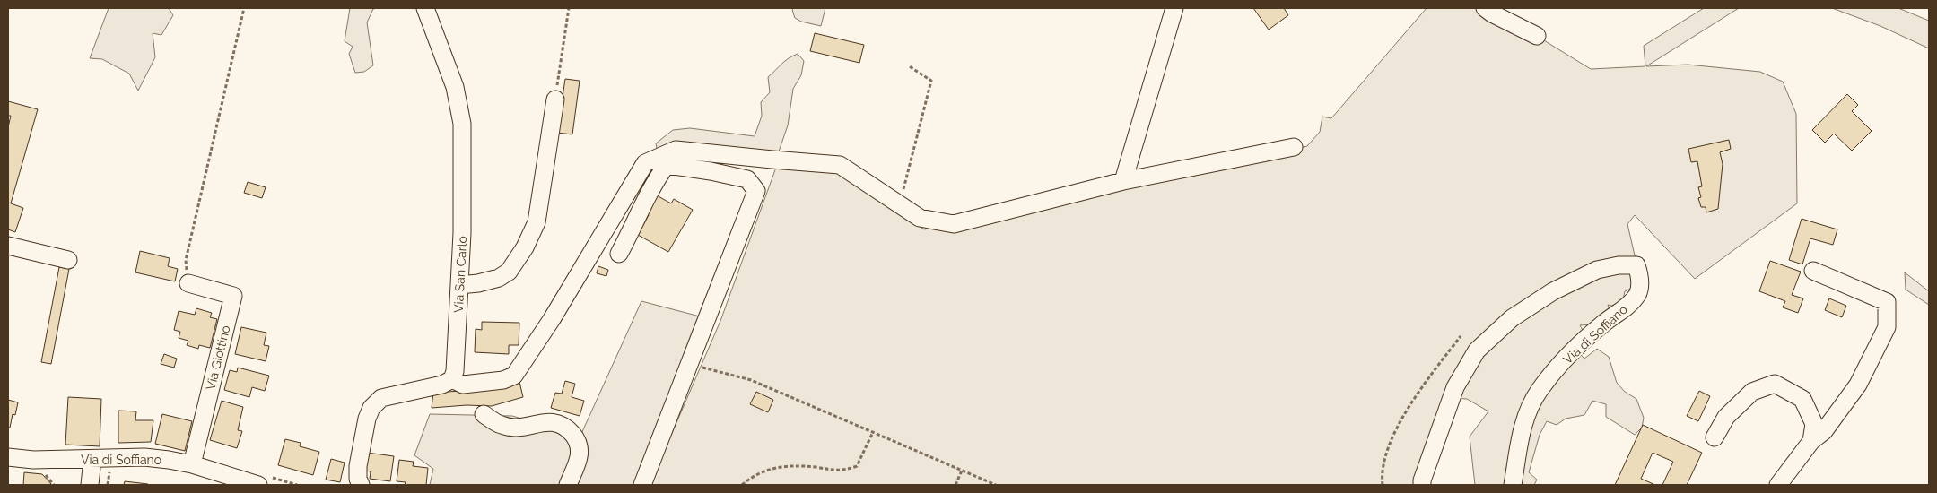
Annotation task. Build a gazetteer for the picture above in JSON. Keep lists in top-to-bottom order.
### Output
{
  "streets": {
    "street": ["Via San Carlo", "Via di Soffiano", "Via Giottino"]
  },
  "crossings": [
    ["Via di Soffiano", "Via Giottino"]
  ]
}
